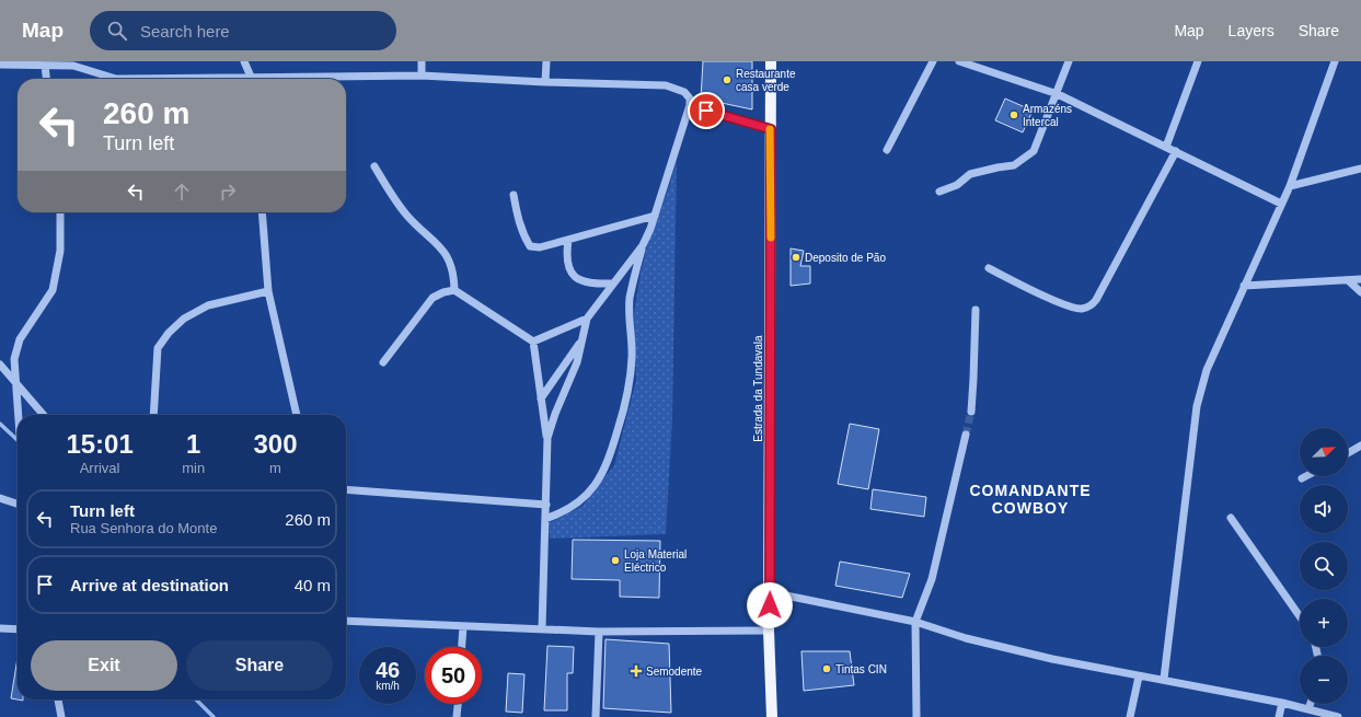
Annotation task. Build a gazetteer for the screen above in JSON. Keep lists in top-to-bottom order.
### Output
{
  "streets": {
    "main road": ["Estrada da Tundavala"]
  },
  "districts": ["COMANDANTE COWBOY"],
  "places": {
    "other": [
      "Restaurante casa verde",
      "Armazéns Intercal",
      "Deposito de Pão",
      "Loja Material Eléctrico",
      "Tintas CIN"
    ],
    "health": ["Semodente"]
  },
  "north": "top right",
  "page": {
    "header": "Map",
    "search": "Search here",
    "nav": ["Map", "Layers", "Share"],
    "turn": ["260 m", "Turn left"],
    "eta": [
      "15:01",
      "Arrival",
      "1",
      "min",
      "300",
      "m"
    ],
    "map_buttons": ["+", "−"],
    "list": [
      {
        "name": "Turn left",
        "note": "Rua Senhora do Monte",
        "value": "260 m"
      },
      {
        "name": "Arrive at destination",
        "value": "40 m"
      }
    ],
    "buttons": ["Exit", "Share"],
    "speed": "46 km/h",
    "limit": "50"
  }
}
